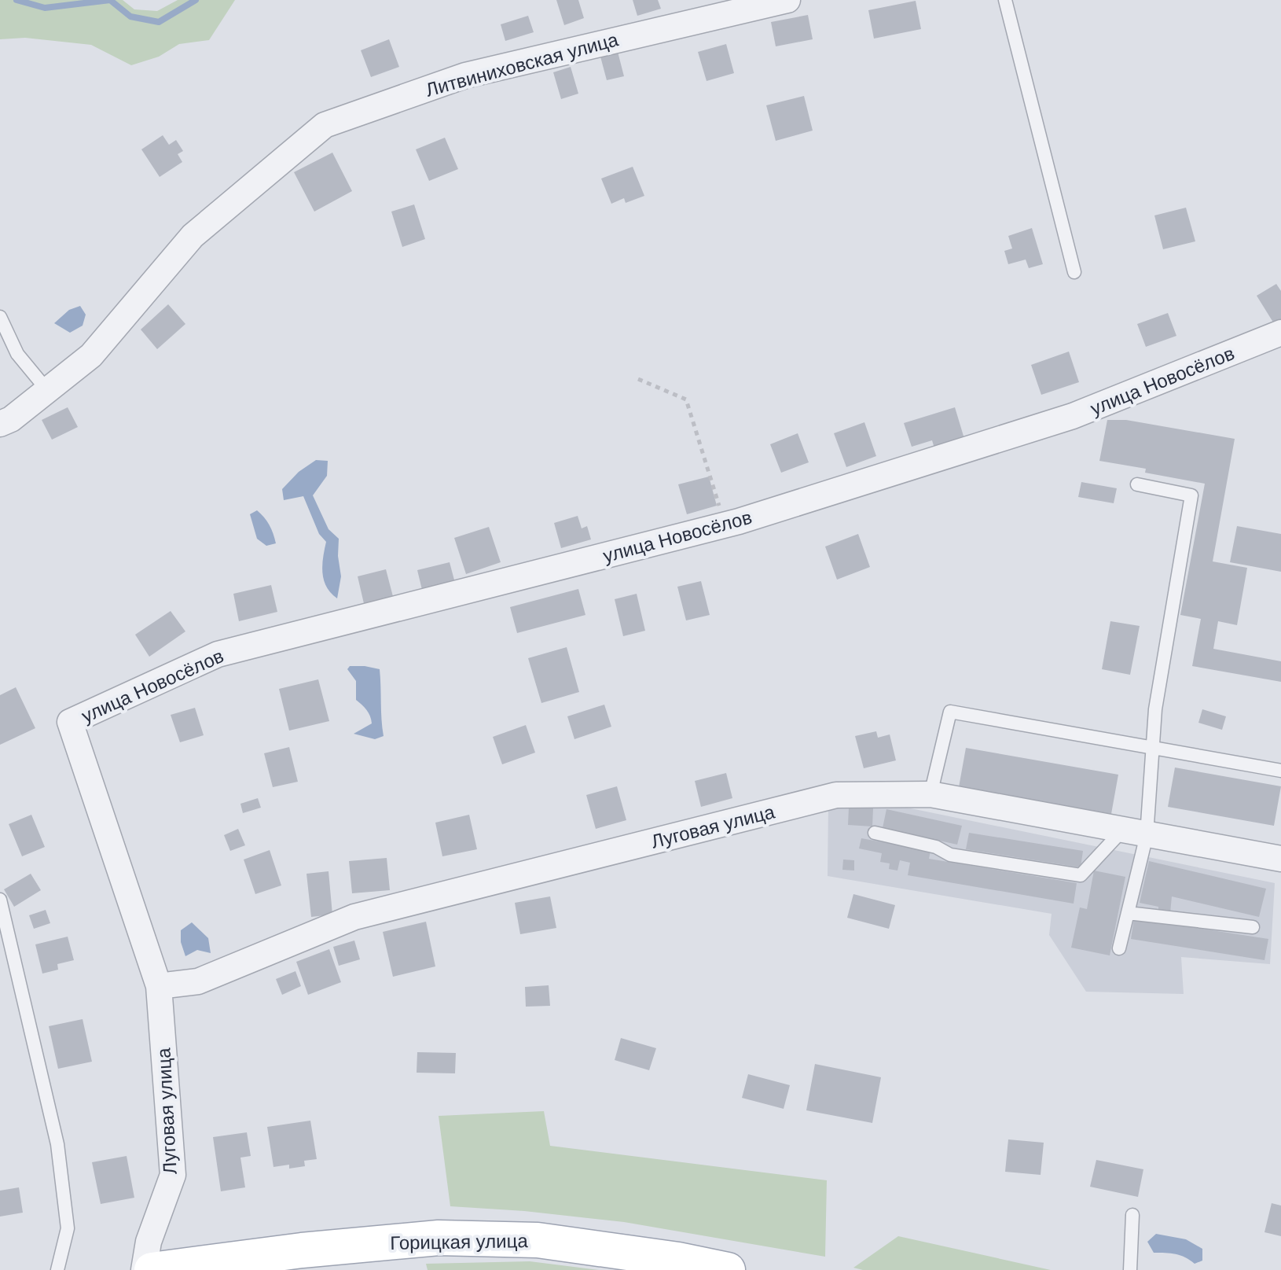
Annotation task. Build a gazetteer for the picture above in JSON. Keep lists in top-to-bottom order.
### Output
{
  "streets": {
    "main road": ["Горицкая улица"],
    "street": ["Литвиниховская улица", "улица Новосёлов", "Луговая улица"]
  },
  "crossings": [
    ["улица Новосёлов", "Луговая улица"]
  ]
}
